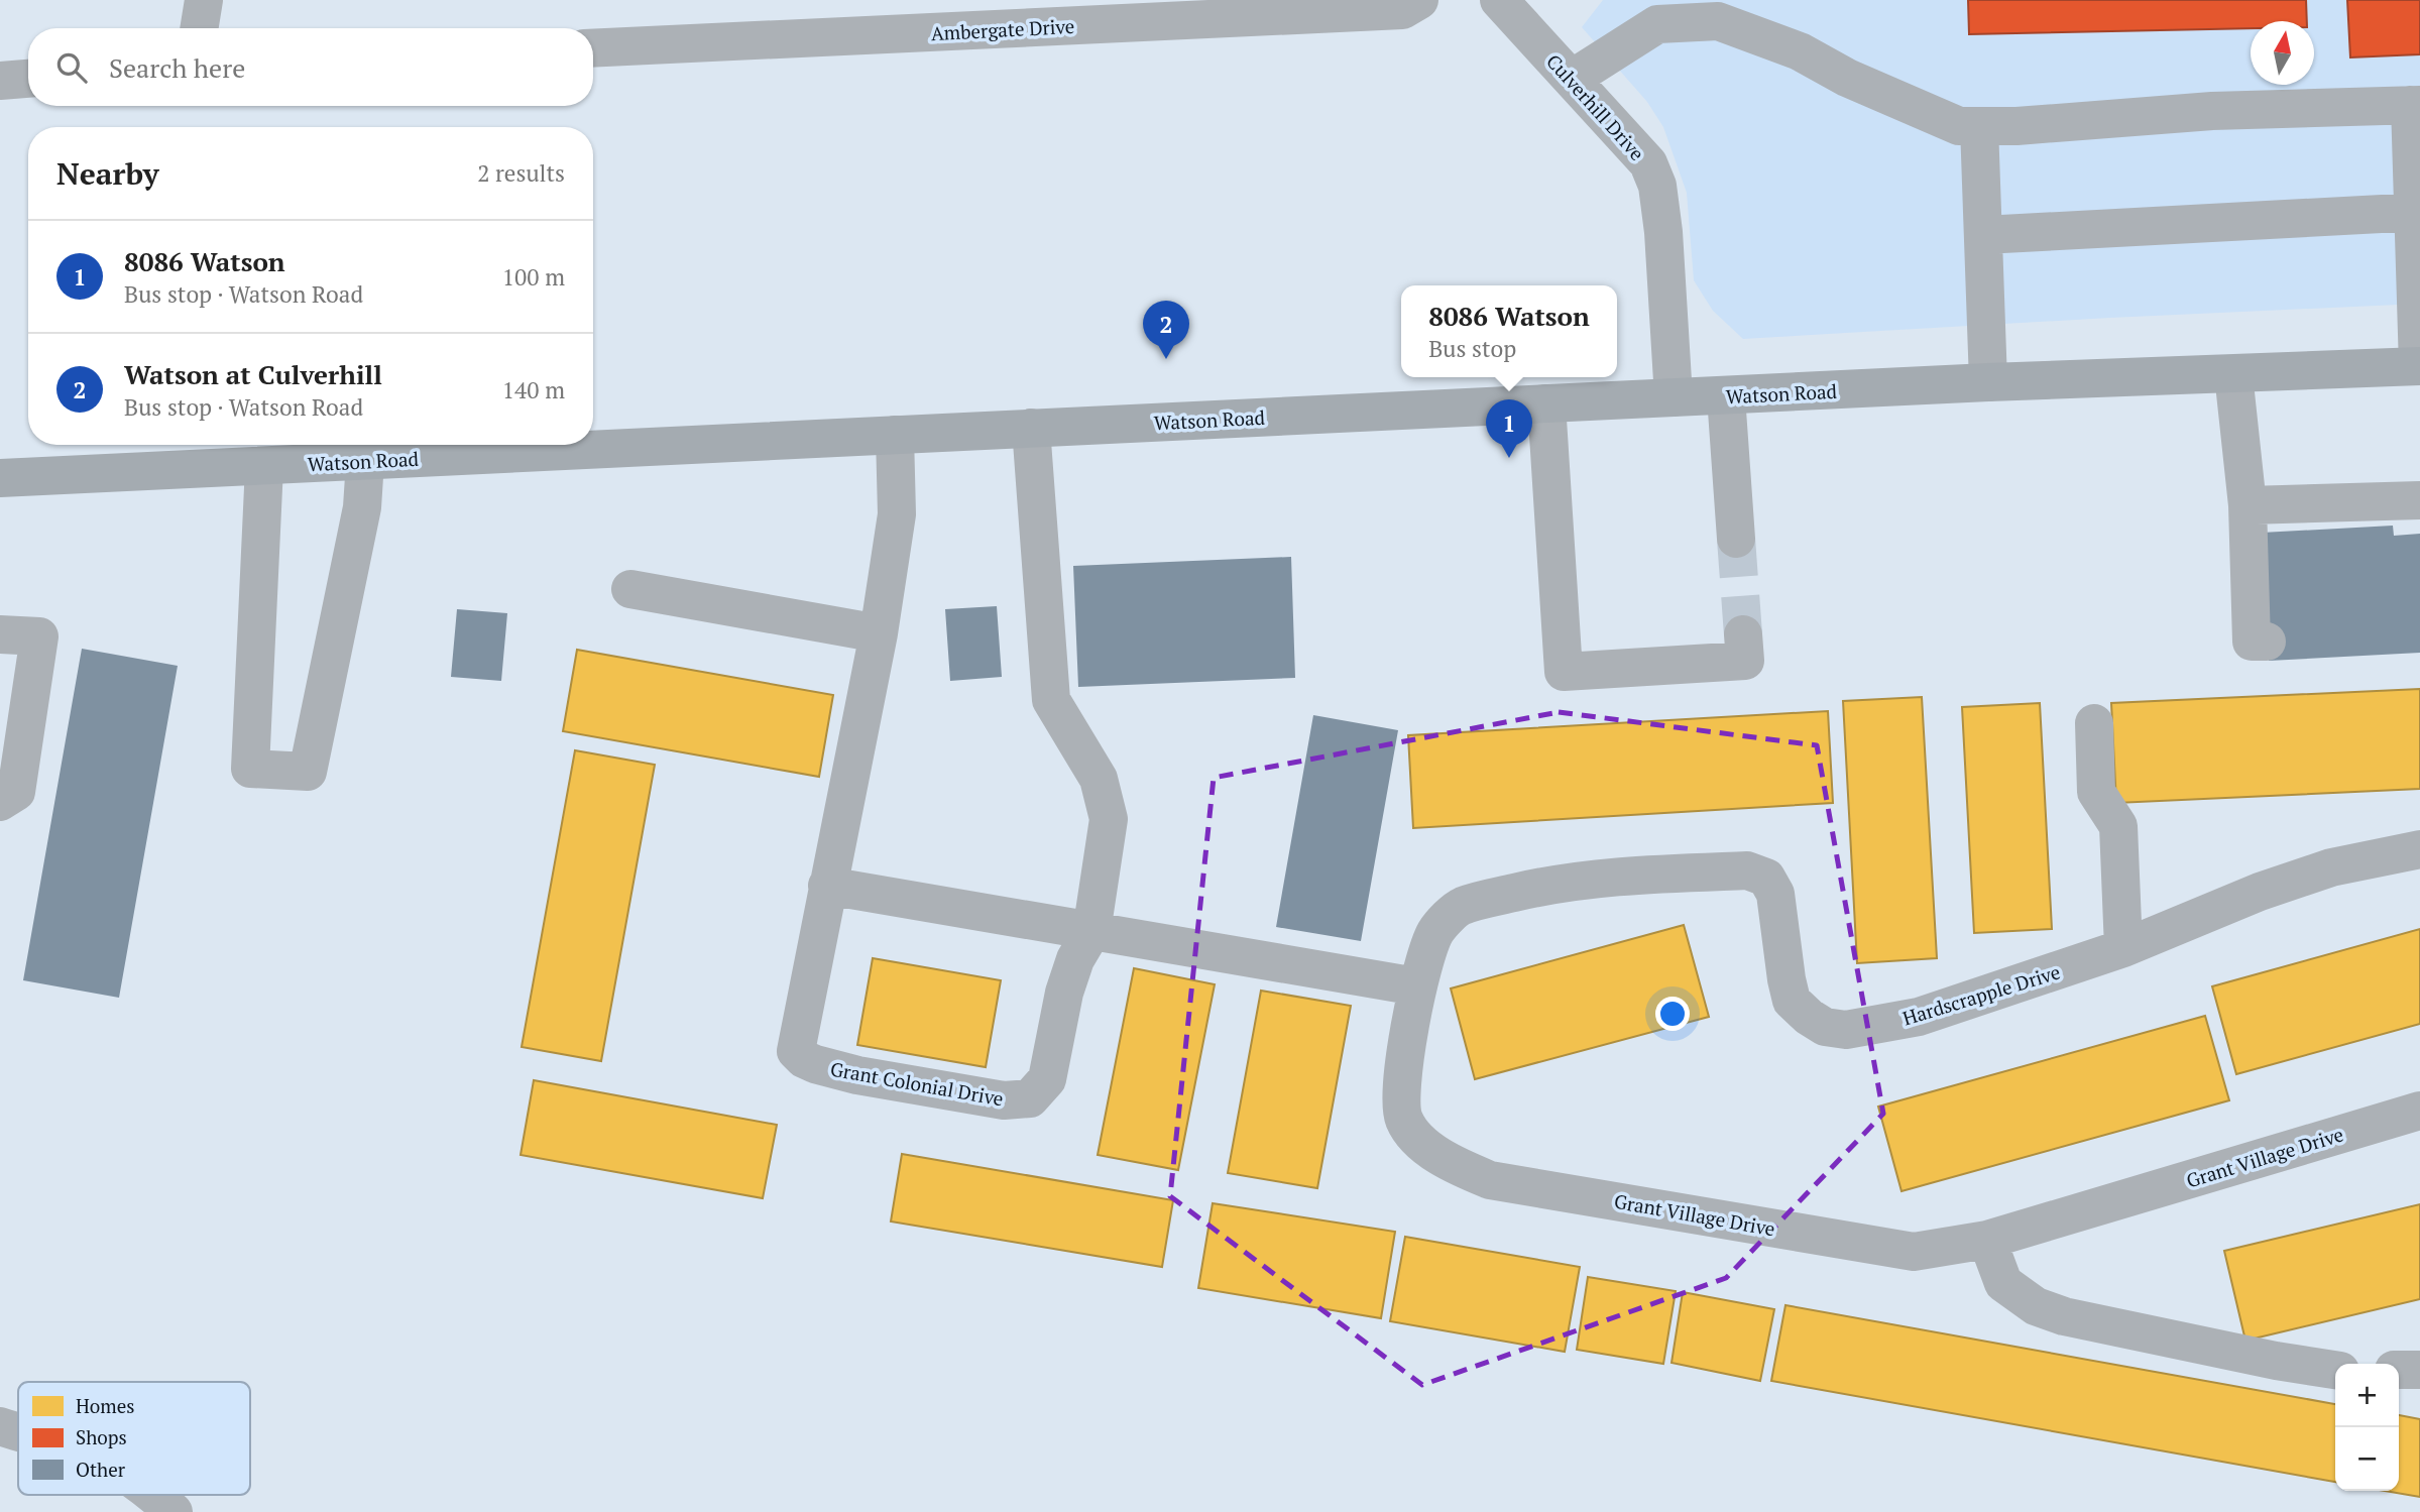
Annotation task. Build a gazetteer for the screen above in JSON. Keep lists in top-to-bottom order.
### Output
{
  "streets": {
    "main road": ["Watson Road"],
    "street": [
      "Ambergate Drive",
      "Culverhill Drive",
      "Hardscrapple Drive",
      "Grant Colonial Drive",
      "Grant Village Drive"
    ]
  },
  "crossings": [
    ["Culverhill Drive", "Watson Road"],
    ["Watson Road", "Grant Colonial Drive"],
    ["Hardscrapple Drive", "Grant Village Drive"]
  ],
  "legend": ["Homes", "Shops", "Other"],
  "north": "top",
  "page": {
    "search": "Search here",
    "heading": ["Nearby", "2 results"],
    "list": [
      {
        "mark": "1",
        "name": "8086 Watson",
        "note": "Bus stop · Watson Road",
        "value": "100 m"
      },
      {
        "mark": "2",
        "name": "Watson at Culverhill",
        "note": "Bus stop · Watson Road",
        "value": "140 m"
      }
    ],
    "popup": ["8086 Watson", "Bus stop"],
    "pins": ["2", "1"],
    "map_buttons": ["+", "−"]
  }
}
